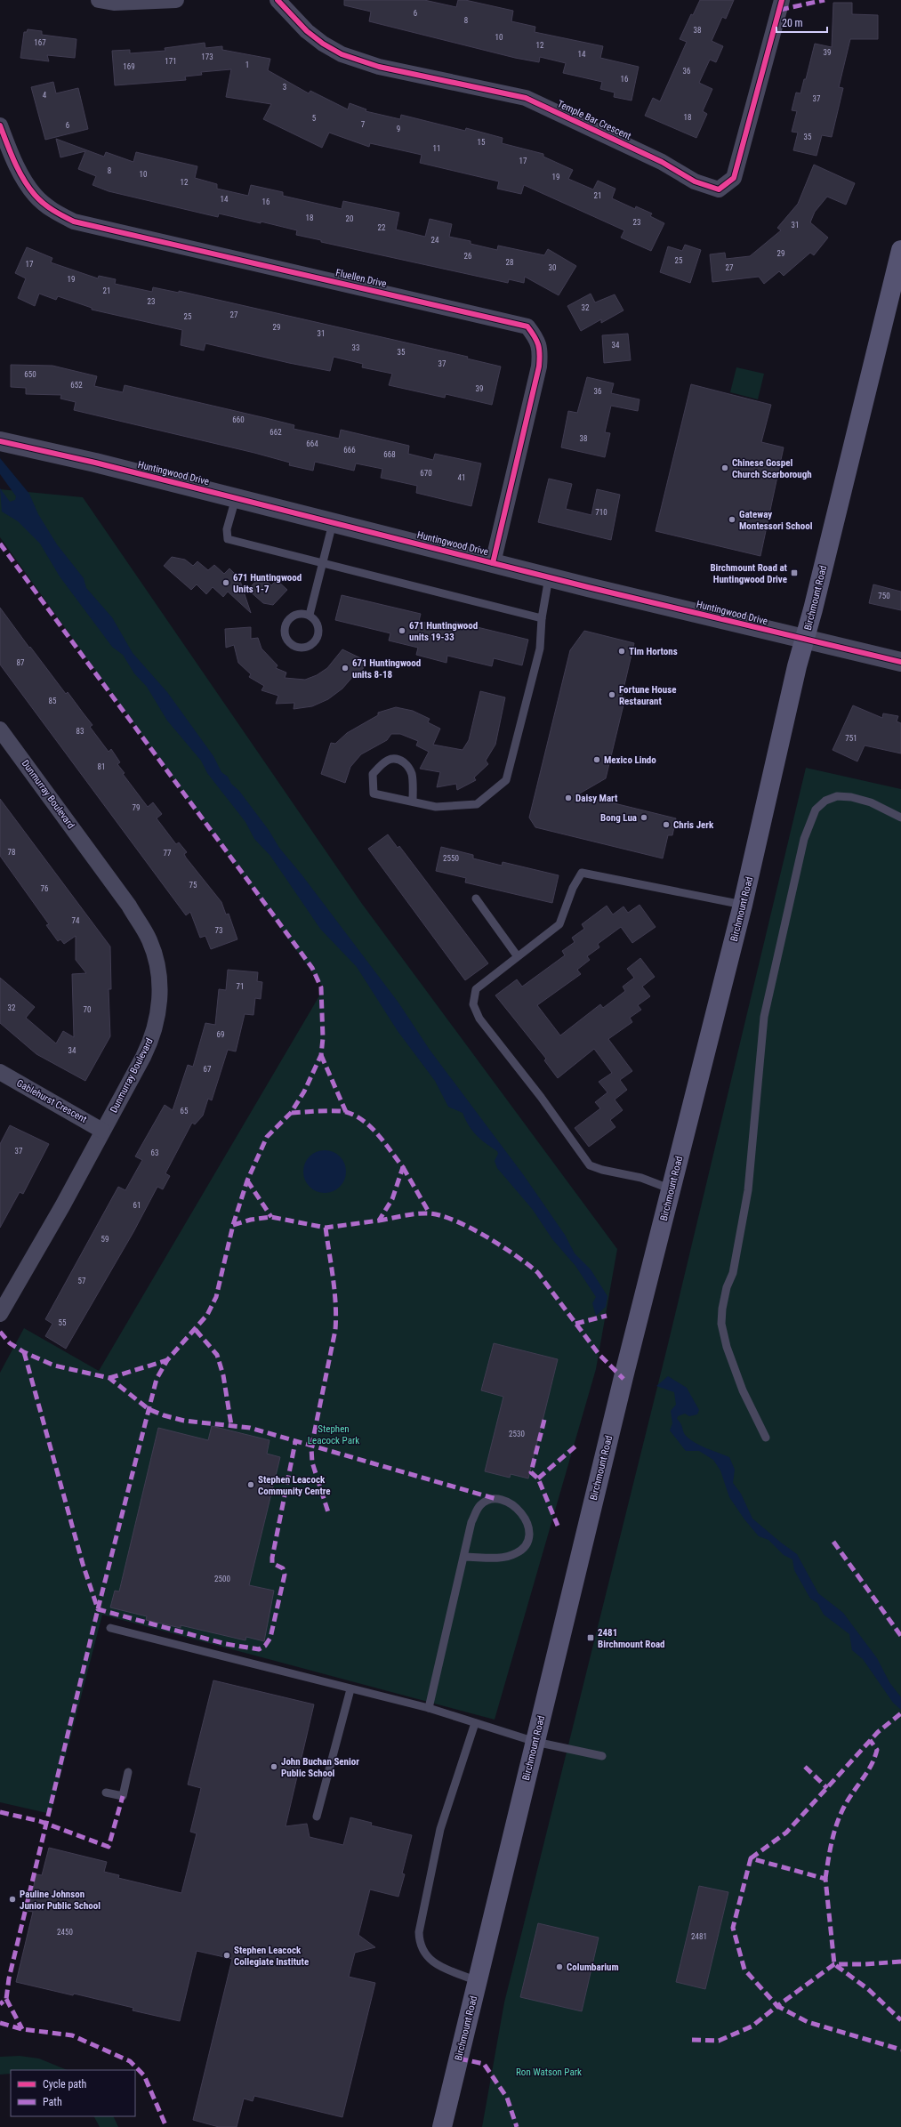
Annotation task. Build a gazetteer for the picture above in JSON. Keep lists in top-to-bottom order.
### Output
{
  "streets": {
    "main road": ["Birchmount Road"],
    "street": [
      "Temple Bar Crescent",
      "Fluellen Drive",
      "Huntingwood Drive",
      "Dunmurray Boulevard",
      "Gablehurst Crescent"
    ]
  },
  "crossings": [
    ["Fluellen Drive", "Huntingwood Drive"],
    ["Huntingwood Drive", "Birchmount Road"],
    ["Dunmurray Boulevard", "Gablehurst Crescent"]
  ],
  "parks": ["Stephen Leacock Park", "Ron Watson Park"],
  "places": {
    "other": [
      "Chinese Gospel Church Scarborough",
      "Gateway Montessori School",
      "671 Huntingwood Units 1-7",
      "671 Huntingwood units 19-33",
      "Tim Hortons",
      "671 Huntingwood units 8-18",
      "Fortune House Restaurant",
      "Mexico Lindo",
      "Daisy Mart",
      "Bong Lua",
      "Chris Jerk",
      "Stephen Leacock Community Centre",
      "John Buchan Senior Public School",
      "Pauline Johnson Junior Public School",
      "Stephen Leacock Collegiate Institute",
      "Columbarium"
    ],
    "transit": ["Birchmount Road at Huntingwood Drive", "2481 Birchmount Road"]
  },
  "house_numbers": [
    "6",
    "8",
    "38",
    "10",
    "167",
    "12",
    "39",
    "14",
    "173",
    "171",
    "1",
    "169",
    "36",
    "16",
    "3",
    "4",
    "37",
    "18",
    "5",
    "7",
    "6",
    "9",
    "35",
    "15",
    "11",
    "17",
    "8",
    "10",
    "19",
    "12",
    "21",
    "14",
    "16",
    "18",
    "20",
    "23",
    "31",
    "22",
    "24",
    "29",
    "26",
    "25",
    "28",
    "17",
    "30",
    "27",
    "19",
    "21",
    "23",
    "32",
    "27",
    "25",
    "29",
    "31",
    "34",
    "33",
    "35",
    "37",
    "650",
    "652",
    "39",
    "36",
    "660",
    "662",
    "38",
    "664",
    "666",
    "668",
    "670",
    "41",
    "710",
    "750",
    "87",
    "85",
    "83",
    "751",
    "81",
    "79",
    "78",
    "77",
    "2550",
    "75",
    "76",
    "74",
    "73",
    "71",
    "32",
    "70",
    "69",
    "34",
    "67",
    "65",
    "37",
    "63",
    "61",
    "59",
    "57",
    "55",
    "2530",
    "2500",
    "2450",
    "2481"
  ],
  "legend": ["Cycle path", "Path"],
  "scale_bar": "20 m"
}
